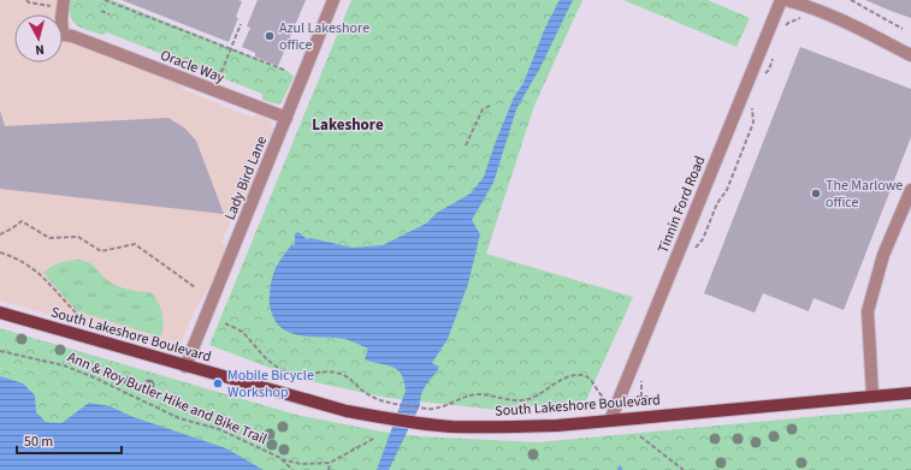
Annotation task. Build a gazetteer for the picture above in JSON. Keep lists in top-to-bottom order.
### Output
{
  "streets": {
    "main road": ["South Lakeshore Boulevard"],
    "street": ["Oracle Way", "Lady Bird Lane", "Tinnin Ford Road"],
    "path": ["Ann & Roy Butler Hike and Bike Trail"]
  },
  "crossings": [
    ["Oracle Way", "Lady Bird Lane"],
    ["Lady Bird Lane", "South Lakeshore Boulevard"],
    ["Tinnin Ford Road", "South Lakeshore Boulevard"]
  ],
  "districts": ["Lakeshore"],
  "places": ["Azul Lakeshore office", "The Marlowe office", "Mobile Bicycle Workshop"],
  "scale_bar": "50 m",
  "north": "bottom"
}
